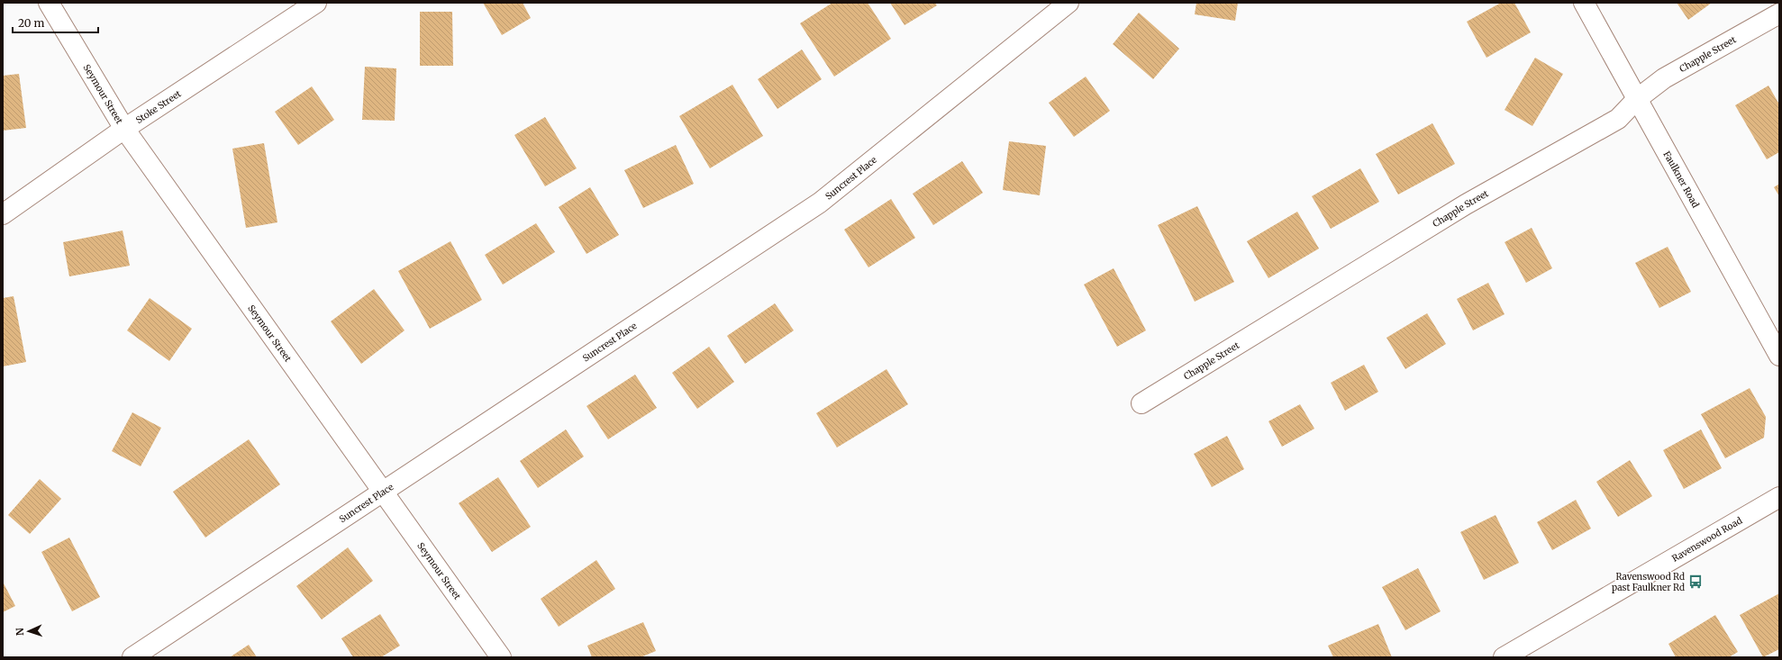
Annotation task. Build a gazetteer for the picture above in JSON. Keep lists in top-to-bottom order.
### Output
{
  "streets": {
    "street": [
      "Chapple Street",
      "Seymour Street",
      "Stoke Street",
      "Suncrest Place",
      "Faulkner Road",
      "Ravenswood Road"
    ]
  },
  "crossings": [
    ["Chapple Street", "Faulkner Road"],
    ["Seymour Street", "Stoke Street"],
    ["Seymour Street", "Suncrest Place"]
  ],
  "places": {
    "bus stop": ["Ravenswood Rd past Faulkner Rd"]
  },
  "scale_bar": "20 m",
  "north": "left"
}
